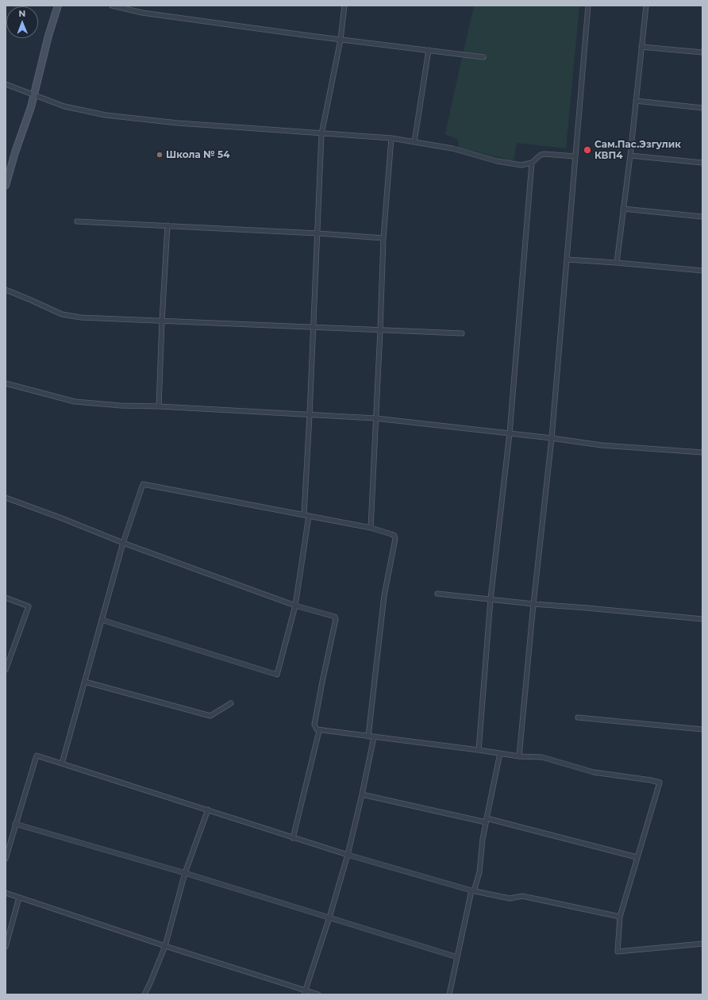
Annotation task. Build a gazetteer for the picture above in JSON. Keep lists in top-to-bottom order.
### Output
{
  "places": ["Сам.Пас.Эзгулик КВП4", "Школа № 54"],
  "north": "top"
}
